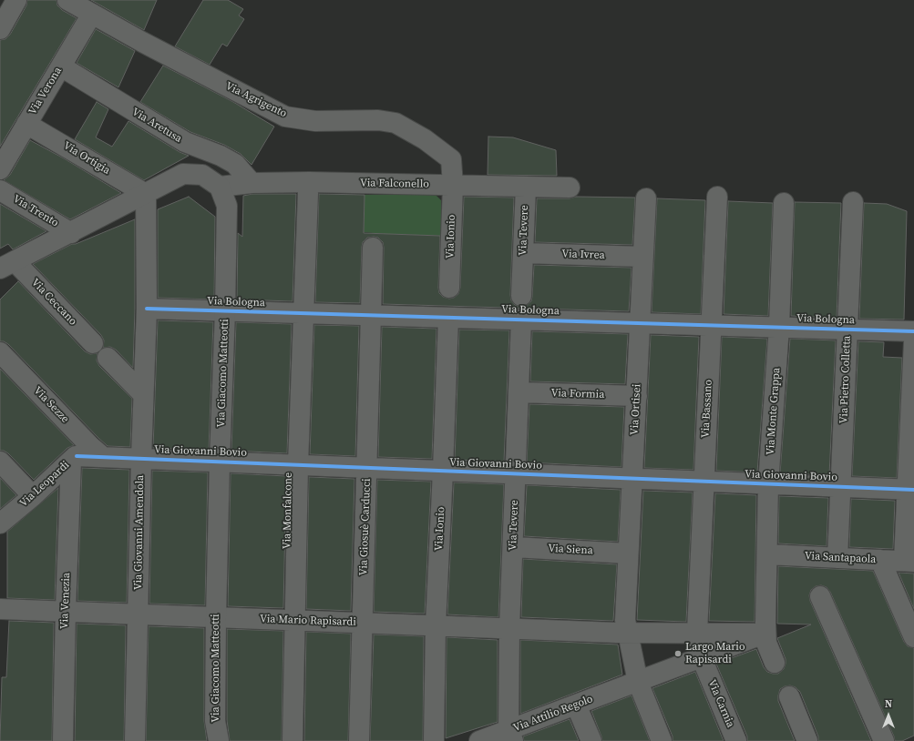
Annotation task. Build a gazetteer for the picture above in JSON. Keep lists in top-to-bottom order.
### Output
{
  "streets": {
    "street": [
      "Via Verona",
      "Via Agrigento",
      "Via Aretusa",
      "Via Ortigia",
      "Via Falconello",
      "Via Trento",
      "Via Tevere",
      "Via Ionio",
      "Via Ivrea",
      "Via Ceccano",
      "Via Bologna",
      "Via Giacomo Matteotti",
      "Via Pietro Colletta",
      "Via Formia",
      "Via Sezze",
      "Via Bassano",
      "Via Ortisei",
      "Via Monte Grappa",
      "Via Giovanni Bovio",
      "Via Leopardi",
      "Via Monfalcone",
      "Via Giosuè Carducci",
      "Via Giovanni Amendola",
      "Via Siena",
      "Via Santapaola",
      "Via Venezia",
      "Via Mario Rapisardi",
      "Via Carnia",
      "Via Attilio Regolo"
    ]
  },
  "crossings": [
    ["Via Verona", "Via Agrigento"],
    ["Via Verona", "Via Aretusa"],
    ["Via Verona", "Via Ortigia"],
    ["Via Agrigento", "Via Falconello"],
    ["Via Agrigento", "Via Ionio"],
    ["Via Aretusa", "Via Falconello"],
    ["Via Ortigia", "Via Giovanni Amendola"],
    ["Via Falconello", "Via Tevere"],
    ["Via Falconello", "Via Ionio"],
    ["Via Falconello", "Via Giacomo Matteotti"],
    ["Via Tevere", "Via Ivrea"],
    ["Via Tevere", "Via Bologna"],
    ["Via Tevere", "Via Formia"],
    ["Via Tevere", "Via Giovanni Bovio"],
    ["Via Tevere", "Via Siena"],
    ["Via Tevere", "Via Mario Rapisardi"],
    ["Via Tevere", "Via Attilio Regolo"],
    ["Via Ionio", "Via Bologna"],
    ["Via Ionio", "Via Giovanni Bovio"],
    ["Via Ionio", "Via Mario Rapisardi"],
    ["Via Ivrea", "Via Ortisei"],
    ["Via Bologna", "Via Giacomo Matteotti"],
    ["Via Bologna", "Via Pietro Colletta"],
    ["Via Bologna", "Via Bassano"],
    ["Via Bologna", "Via Ortisei"],
    ["Via Bologna", "Via Monte Grappa"],
    ["Via Bologna", "Via Monfalcone"],
    ["Via Bologna", "Via Giosuè Carducci"],
    ["Via Bologna", "Via Giovanni Amendola"],
    ["Via Giacomo Matteotti", "Via Giovanni Bovio"],
    ["Via Giacomo Matteotti", "Via Mario Rapisardi"],
    ["Via Pietro Colletta", "Via Giovanni Bovio"],
    ["Via Pietro Colletta", "Via Santapaola"],
    ["Via Formia", "Via Ortisei"],
    ["Via Sezze", "Via Giovanni Bovio"],
    ["Via Sezze", "Via Leopardi"],
    ["Via Sezze", "Via Venezia"],
    ["Via Bassano", "Via Giovanni Bovio"],
    ["Via Bassano", "Via Mario Rapisardi"],
    ["Via Bassano", "Via Carnia"],
    ["Via Ortisei", "Via Giovanni Bovio"],
    ["Via Ortisei", "Via Siena"],
    ["Via Ortisei", "Via Mario Rapisardi"],
    ["Via Ortisei", "Via Attilio Regolo"],
    ["Via Monte Grappa", "Via Giovanni Bovio"],
    ["Via Monte Grappa", "Via Santapaola"],
    ["Via Monte Grappa", "Via Mario Rapisardi"],
    ["Via Monte Grappa", "Via Attilio Regolo"],
    ["Via Giovanni Bovio", "Via Leopardi"],
    ["Via Giovanni Bovio", "Via Monfalcone"],
    ["Via Giovanni Bovio", "Via Giosuè Carducci"],
    ["Via Giovanni Bovio", "Via Giovanni Amendola"],
    ["Via Giovanni Bovio", "Via Venezia"],
    ["Via Leopardi", "Via Venezia"],
    ["Via Monfalcone", "Via Mario Rapisardi"],
    ["Via Giosuè Carducci", "Via Mario Rapisardi"],
    ["Via Giovanni Amendola", "Via Mario Rapisardi"],
    ["Via Venezia", "Via Mario Rapisardi"],
    ["Via Mario Rapisardi", "Via Carnia"],
    ["Via Mario Rapisardi", "Via Attilio Regolo"],
    ["Via Carnia", "Via Attilio Regolo"]
  ],
  "places": ["Largo Mario Rapisardi"],
  "north": "top"
}
